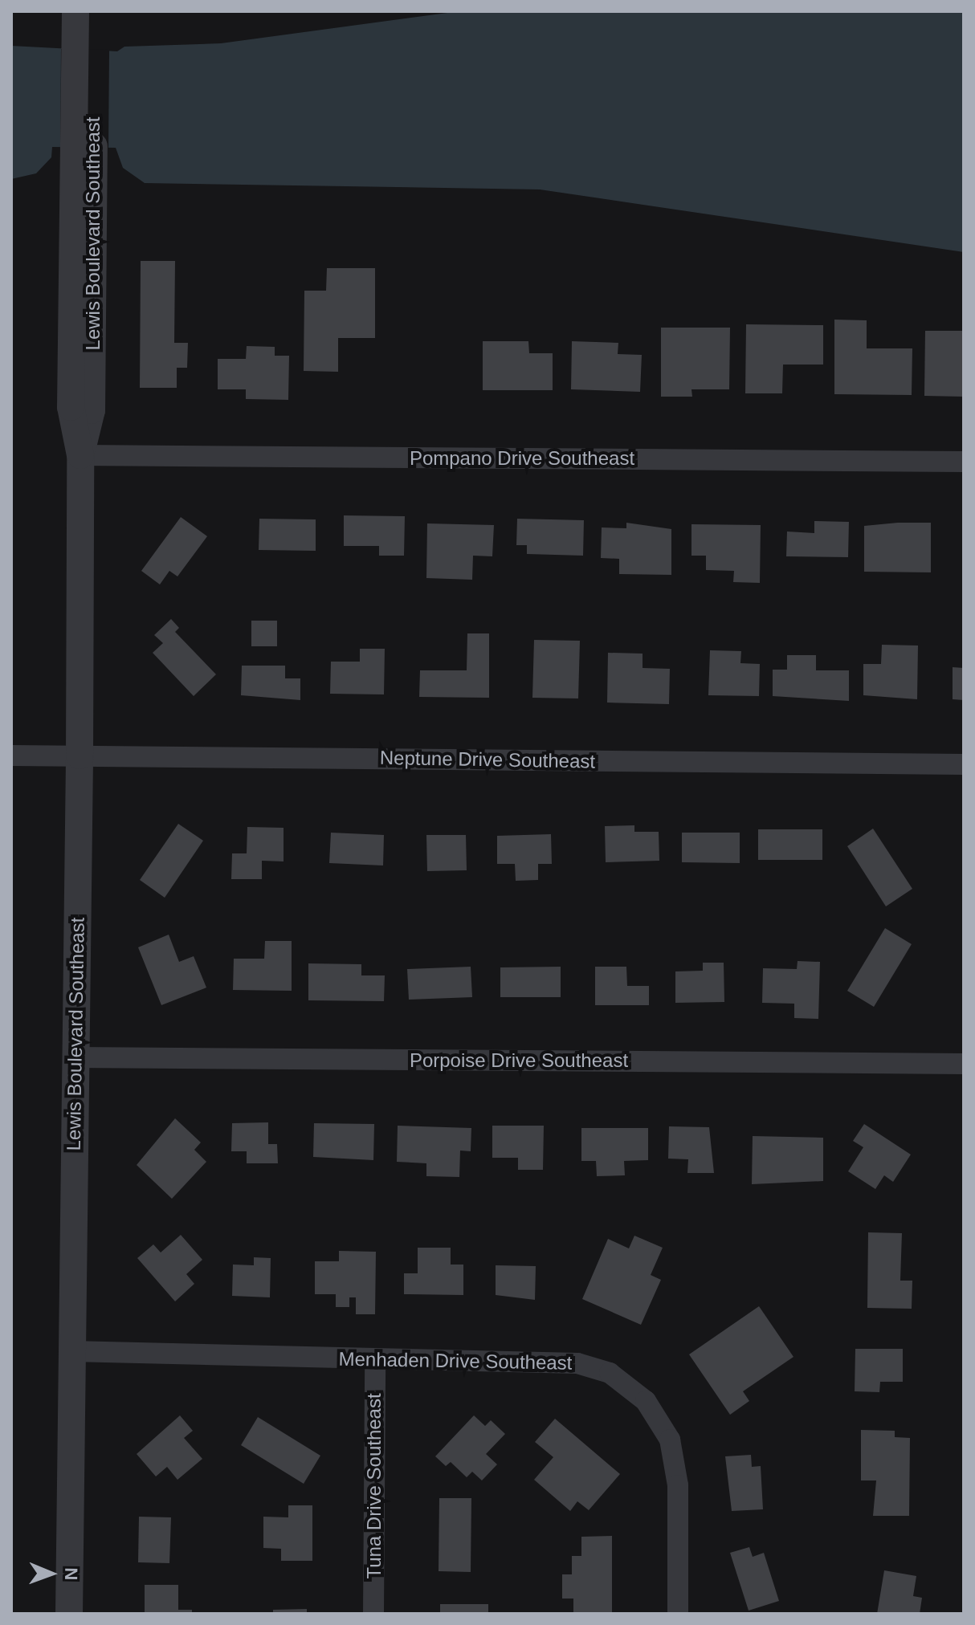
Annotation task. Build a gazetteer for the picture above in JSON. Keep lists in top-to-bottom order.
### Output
{
  "streets": {
    "street": [
      "Lewis Boulevard Southeast",
      "Pompano Drive Southeast",
      "Neptune Drive Southeast",
      "Porpoise Drive Southeast",
      "Menhaden Drive Southeast",
      "Tuna Drive Southeast"
    ]
  },
  "crossings": [
    ["Lewis Boulevard Southeast", "Pompano Drive Southeast"],
    ["Lewis Boulevard Southeast", "Neptune Drive Southeast"],
    ["Lewis Boulevard Southeast", "Porpoise Drive Southeast"],
    ["Lewis Boulevard Southeast", "Menhaden Drive Southeast"],
    ["Menhaden Drive Southeast", "Tuna Drive Southeast"]
  ],
  "north": "right"
}
